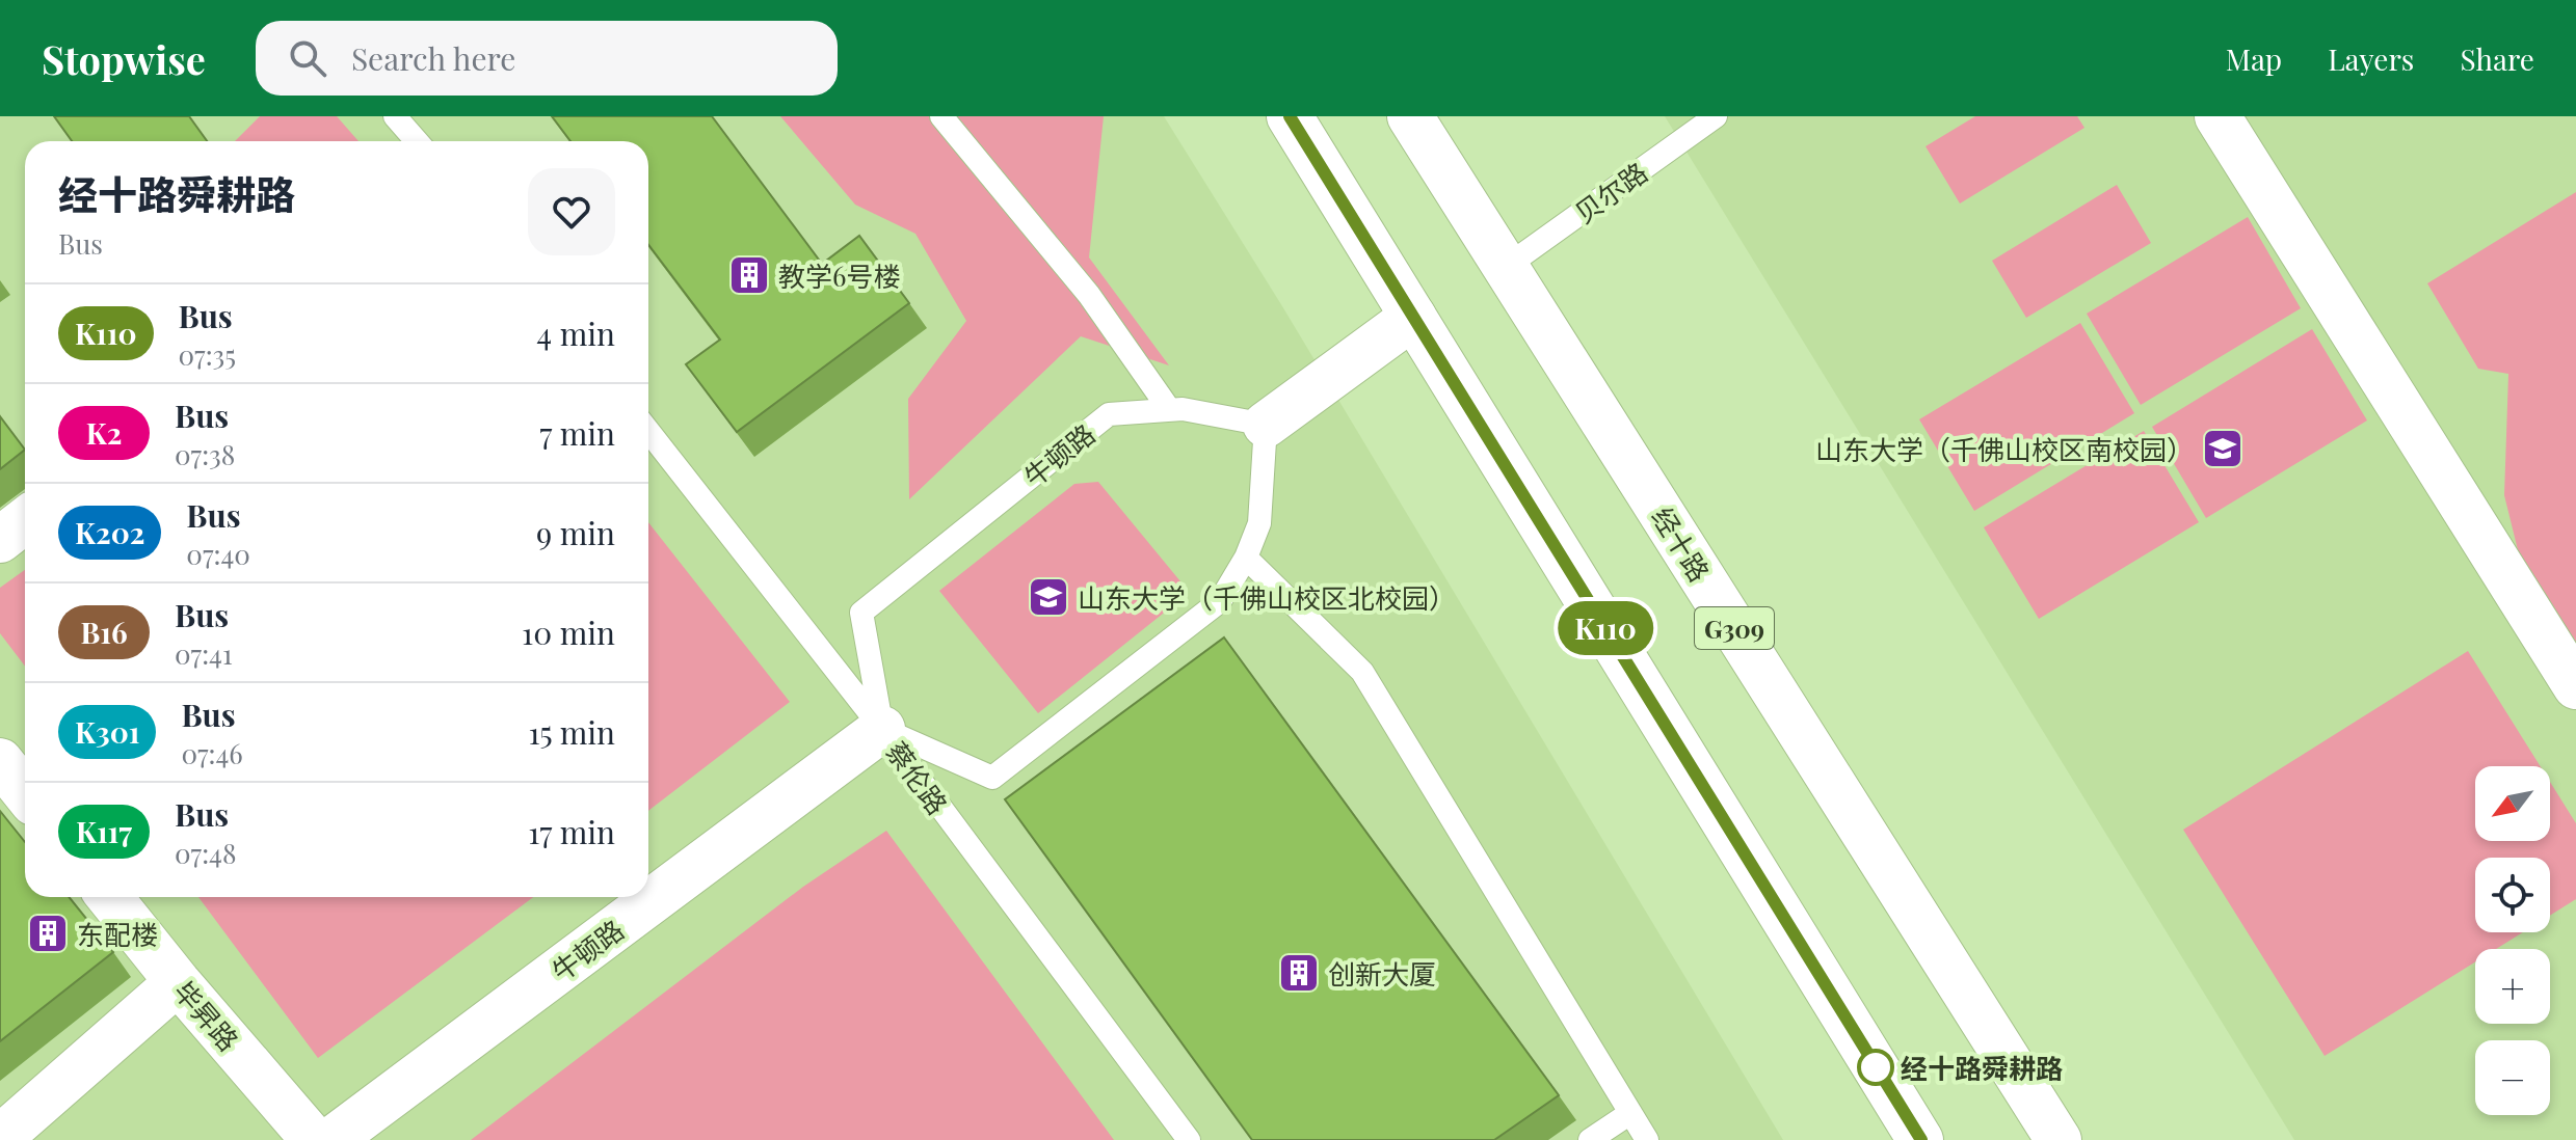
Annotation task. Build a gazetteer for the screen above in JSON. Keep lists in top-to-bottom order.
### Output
{
  "streets": {
    "main road": [
      "牛顿路",
      "经十路",
      "G309",
      "毕昇路"
    ],
    "lane": ["贝尔路", "蔡伦路"]
  },
  "crossings": [
    ["贝尔路", "经十路"],
    ["牛顿路", "蔡伦路"]
  ],
  "places": {
    "building": ["教学6号楼", "东配楼", "创新大厦"],
    "school or university": ["山东大学（千佛山校区南校园）", "山东大学（千佛山校区北校园）"],
    "other": ["经十路舜耕路"]
  },
  "lines": ["bus line K110"],
  "north": "bottom left",
  "page": {
    "header": "Stopwise",
    "search": "Search here",
    "nav": ["Map", "Layers", "Share"],
    "on_map": "K110",
    "heading": ["经十路舜耕路", "Bus"],
    "list": [
      {
        "mark": "K110",
        "name": "Bus",
        "note": "07:35",
        "value": "4 min"
      },
      {
        "mark": "K2",
        "name": "Bus",
        "note": "07:38",
        "value": "7 min"
      },
      {
        "mark": "K202",
        "name": "Bus",
        "note": "07:40",
        "value": "9 min"
      },
      {
        "mark": "B16",
        "name": "Bus",
        "note": "07:41",
        "value": "10 min"
      },
      {
        "mark": "K301",
        "name": "Bus",
        "note": "07:46",
        "value": "15 min"
      },
      {
        "mark": "K117",
        "name": "Bus",
        "note": "07:48",
        "value": "17 min"
      }
    ],
    "map_buttons": ["+", "−"]
  }
}
